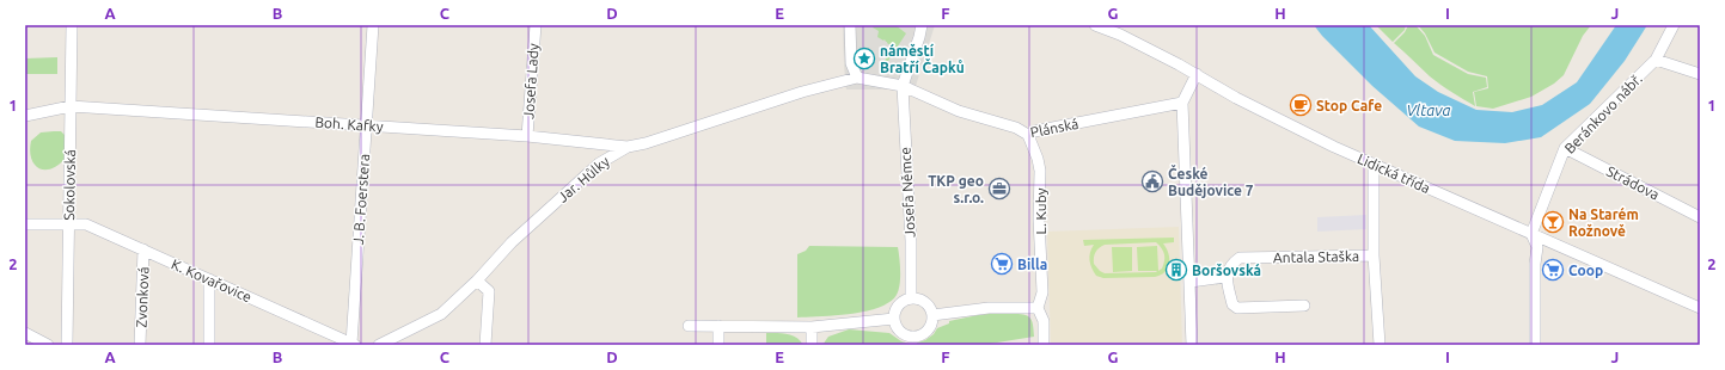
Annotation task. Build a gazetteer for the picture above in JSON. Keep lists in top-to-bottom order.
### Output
{
  "streets": {
    "street": [
      "Josefa Lady",
      "Beránkovo nábř.",
      "Boh. Kafky",
      "Plánská",
      "Lidická třída",
      "Jar. Hůlky",
      "Strádova",
      "Sokolovská",
      "Josefa Němce",
      "J. B. Foerstera",
      "L. Kuby",
      "Antala Staška",
      "K. Kovařovice",
      "Zvonková"
    ]
  },
  "crossings": [
    ["Josefa Lady", "Boh. Kafky"],
    ["Beránkovo nábř.", "Lidická třída"],
    ["Beránkovo nábř.", "Strádova"],
    ["Boh. Kafky", "Jar. Hůlky"],
    ["Boh. Kafky", "Sokolovská"],
    ["Boh. Kafky", "J. B. Foerstera"],
    ["Plánská", "Jar. Hůlky"],
    ["Plánská", "Josefa Němce"],
    ["Plánská", "L. Kuby"],
    ["Lidická třída", "Antala Staška"],
    ["Sokolovská", "K. Kovařovice"],
    ["J. B. Foerstera", "K. Kovařovice"],
    ["K. Kovařovice", "Zvonková"]
  ],
  "water": ["Vltava"],
  "places": {
    "place": ["náměstí Bratří Čapků"],
    "cafe": ["Stop Cafe"],
    "public building": ["České Budějovice 7"],
    "office": ["TKP geo s.r.o."],
    "bar": ["Na Starém Rožnově"],
    "supermarket": ["Billa", "Coop"],
    "building": ["Boršovská"]
  },
  "grid": {
    "columns": [
      "A",
      "B",
      "C",
      "D",
      "E",
      "F",
      "G",
      "H",
      "I",
      "J"
    ],
    "rows": ["1", "2"]
  }
}
